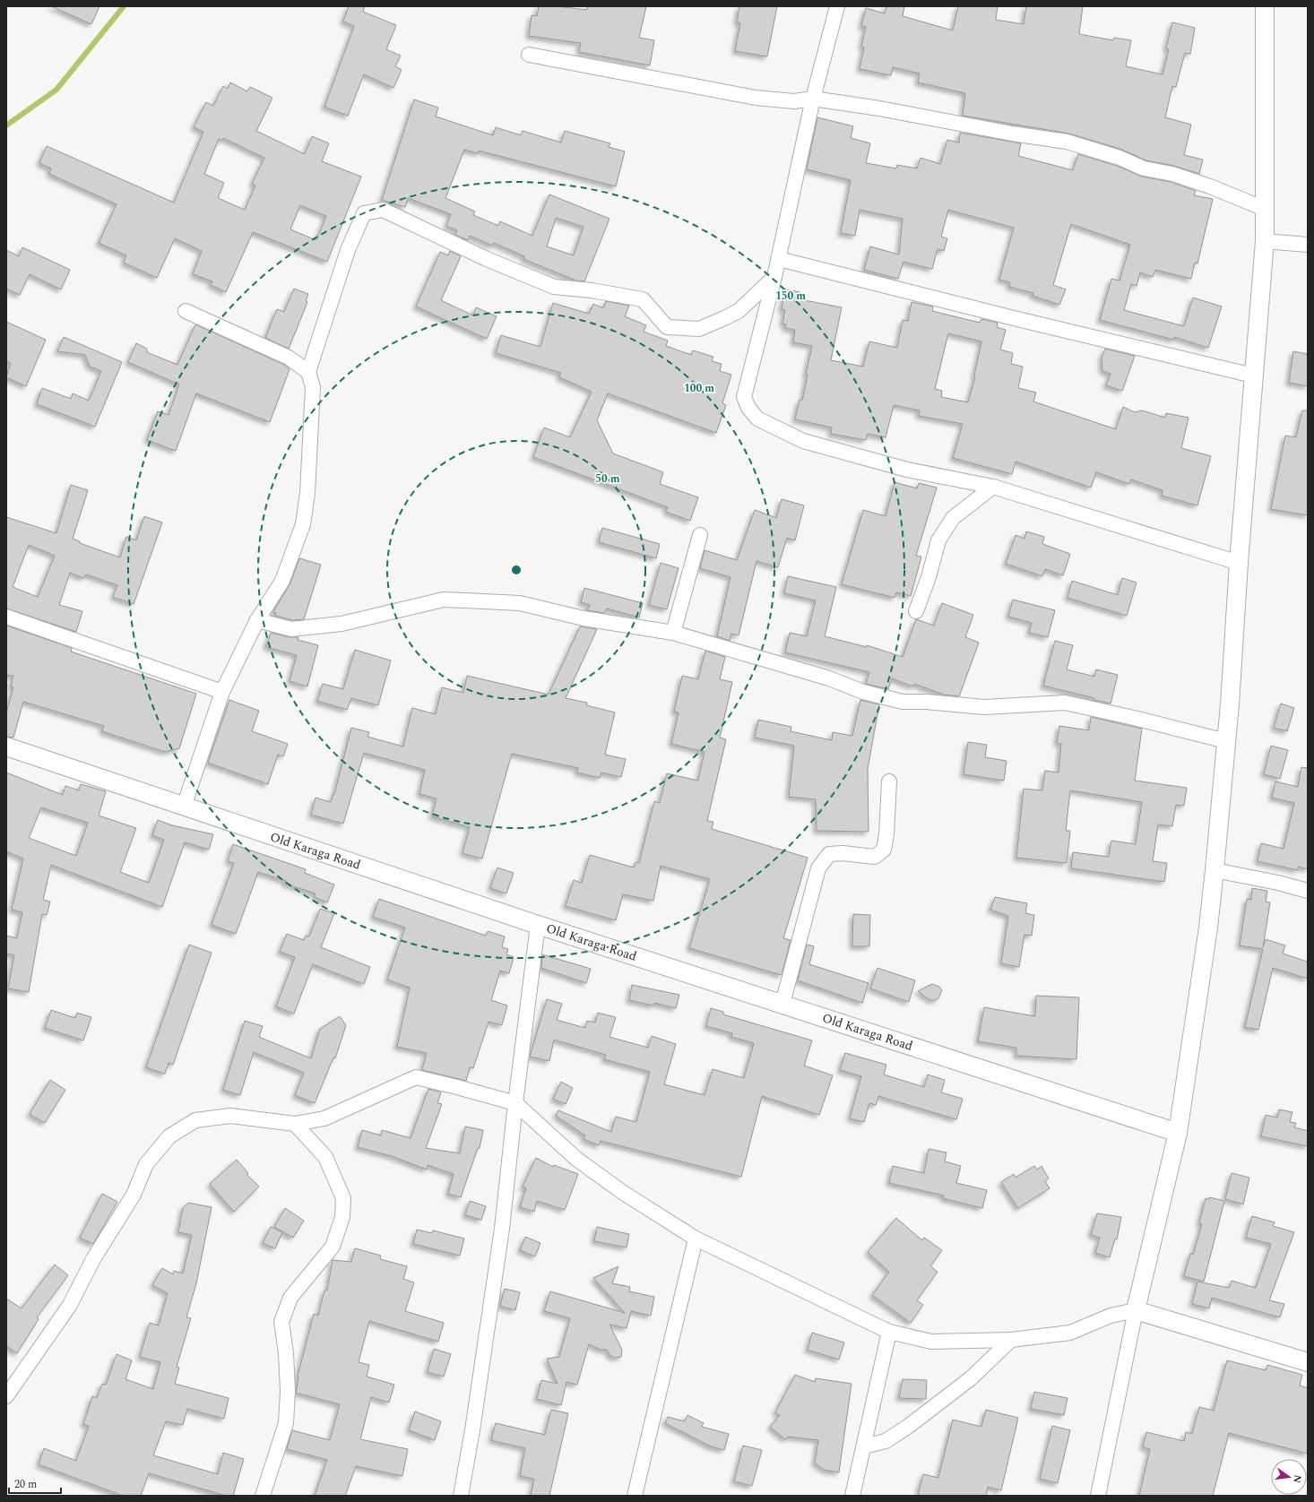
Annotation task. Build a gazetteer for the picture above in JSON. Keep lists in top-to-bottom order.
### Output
{
  "streets": {
    "street": ["Old Karaga Road"]
  },
  "scale_bar": "20 m",
  "north": "right",
  "rings": ["150 m", "100 m", "50 m"]
}
